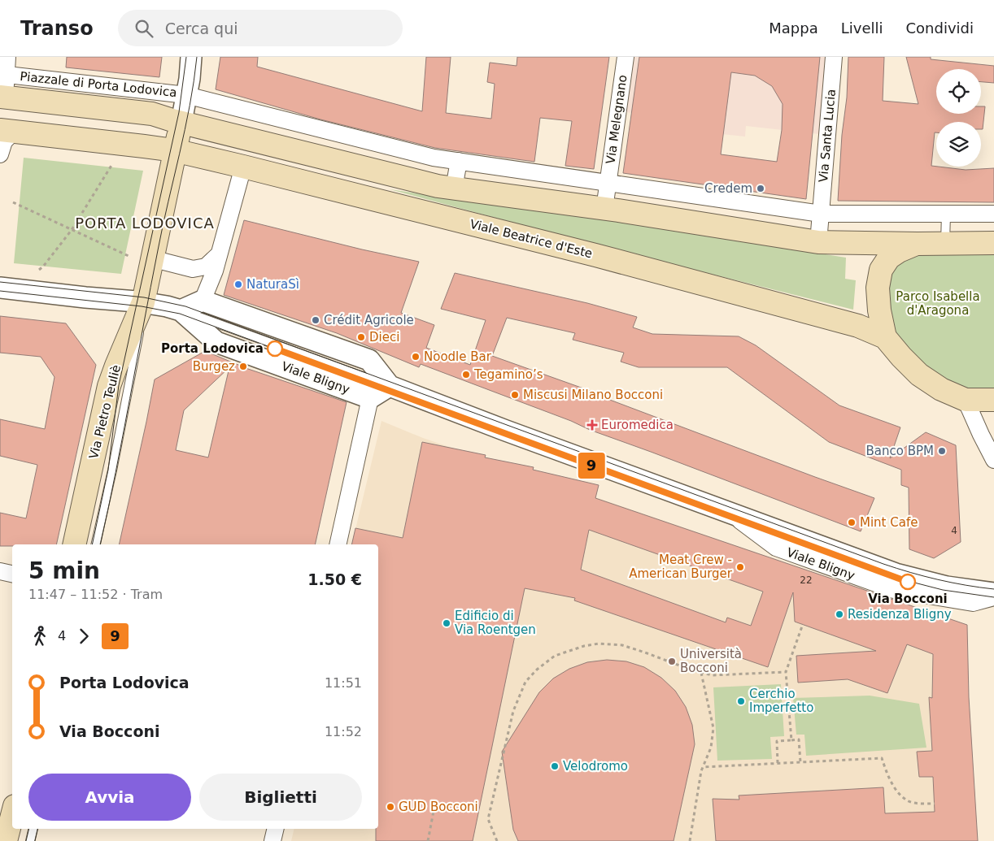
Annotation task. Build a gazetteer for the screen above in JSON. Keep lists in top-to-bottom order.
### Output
{
  "streets": {
    "main road": ["Piazzale di Porta Lodovica", "Viale Beatrice d'Este", "Via Pietro Teuliè"],
    "street": ["Via Melegnano", "Via Santa Lucia", "Viale Bligny"]
  },
  "crossings": [
    ["Piazzale di Porta Lodovica", "Viale Beatrice d'Este"],
    ["Piazzale di Porta Lodovica", "Via Pietro Teuliè"]
  ],
  "districts": ["PORTA LODOVICA"],
  "parks": ["Parco Isabella d'Aragona"],
  "places": {
    "other": [
      "Credem",
      "NaturaSì",
      "Crédit Agricole",
      "Dieci",
      "Porta Lodovica",
      "Noodle Bar",
      "Burgez",
      "Tegamino’s",
      "Miscusi Milano Bocconi",
      "Banco BPM",
      "Mint Cafe",
      "Meat Crew - American Burger",
      "Via Bocconi",
      "Residenza Bligny",
      "Edificio di Via Roentgen",
      "Università Bocconi",
      "Cerchio Imperfetto",
      "Velodromo",
      "GUD Bocconi"
    ],
    "health": ["Euromedica"]
  },
  "lines": ["tram line 9"],
  "house_numbers": ["4", "22"],
  "page": {
    "header": "Transo",
    "search": "Cerca qui",
    "nav": ["Mappa", "Livelli", "Condividi"],
    "on_map": "9",
    "heading": ["5 min", "11:47 – 11:52 · Tram", "1.50 €"],
    "legs": ["4", "9"],
    "list": [
      {
        "name": "Porta Lodovica",
        "value": "11:51"
      },
      {
        "name": "Via Bocconi",
        "value": "11:52"
      }
    ],
    "buttons": ["Avvia", "Biglietti"]
  }
}
